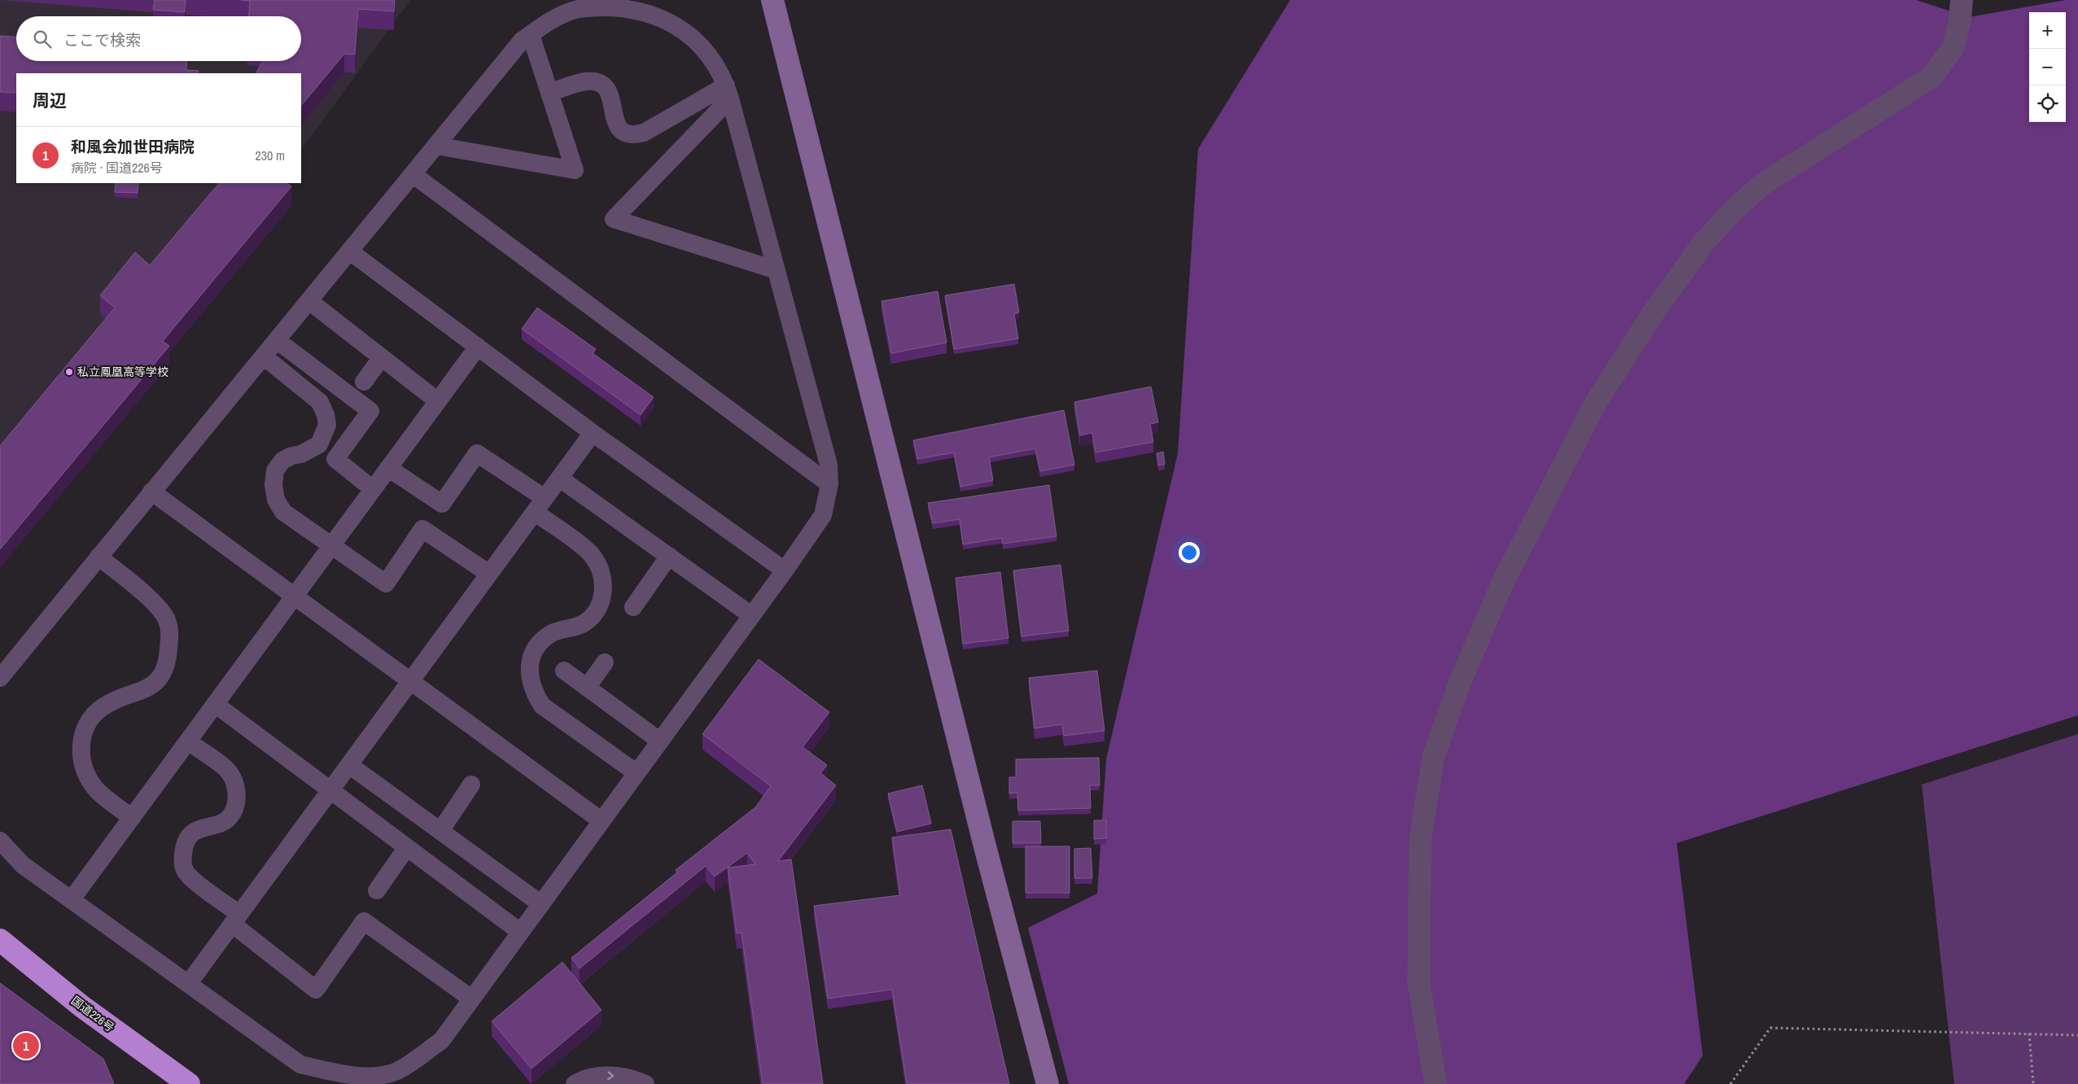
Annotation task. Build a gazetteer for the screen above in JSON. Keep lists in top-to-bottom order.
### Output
{
  "streets": {
    "highway": ["国道226号"]
  },
  "places": ["私立鳳凰高等学校"],
  "page": {
    "map_buttons": ["+", "−"],
    "search": "ここで検索",
    "heading": "周辺",
    "list": [
      {
        "mark": "1",
        "name": "和風会加世田病院",
        "note": "病院 · 国道226号",
        "value": "230 m"
      }
    ],
    "pins": "1"
  }
}
